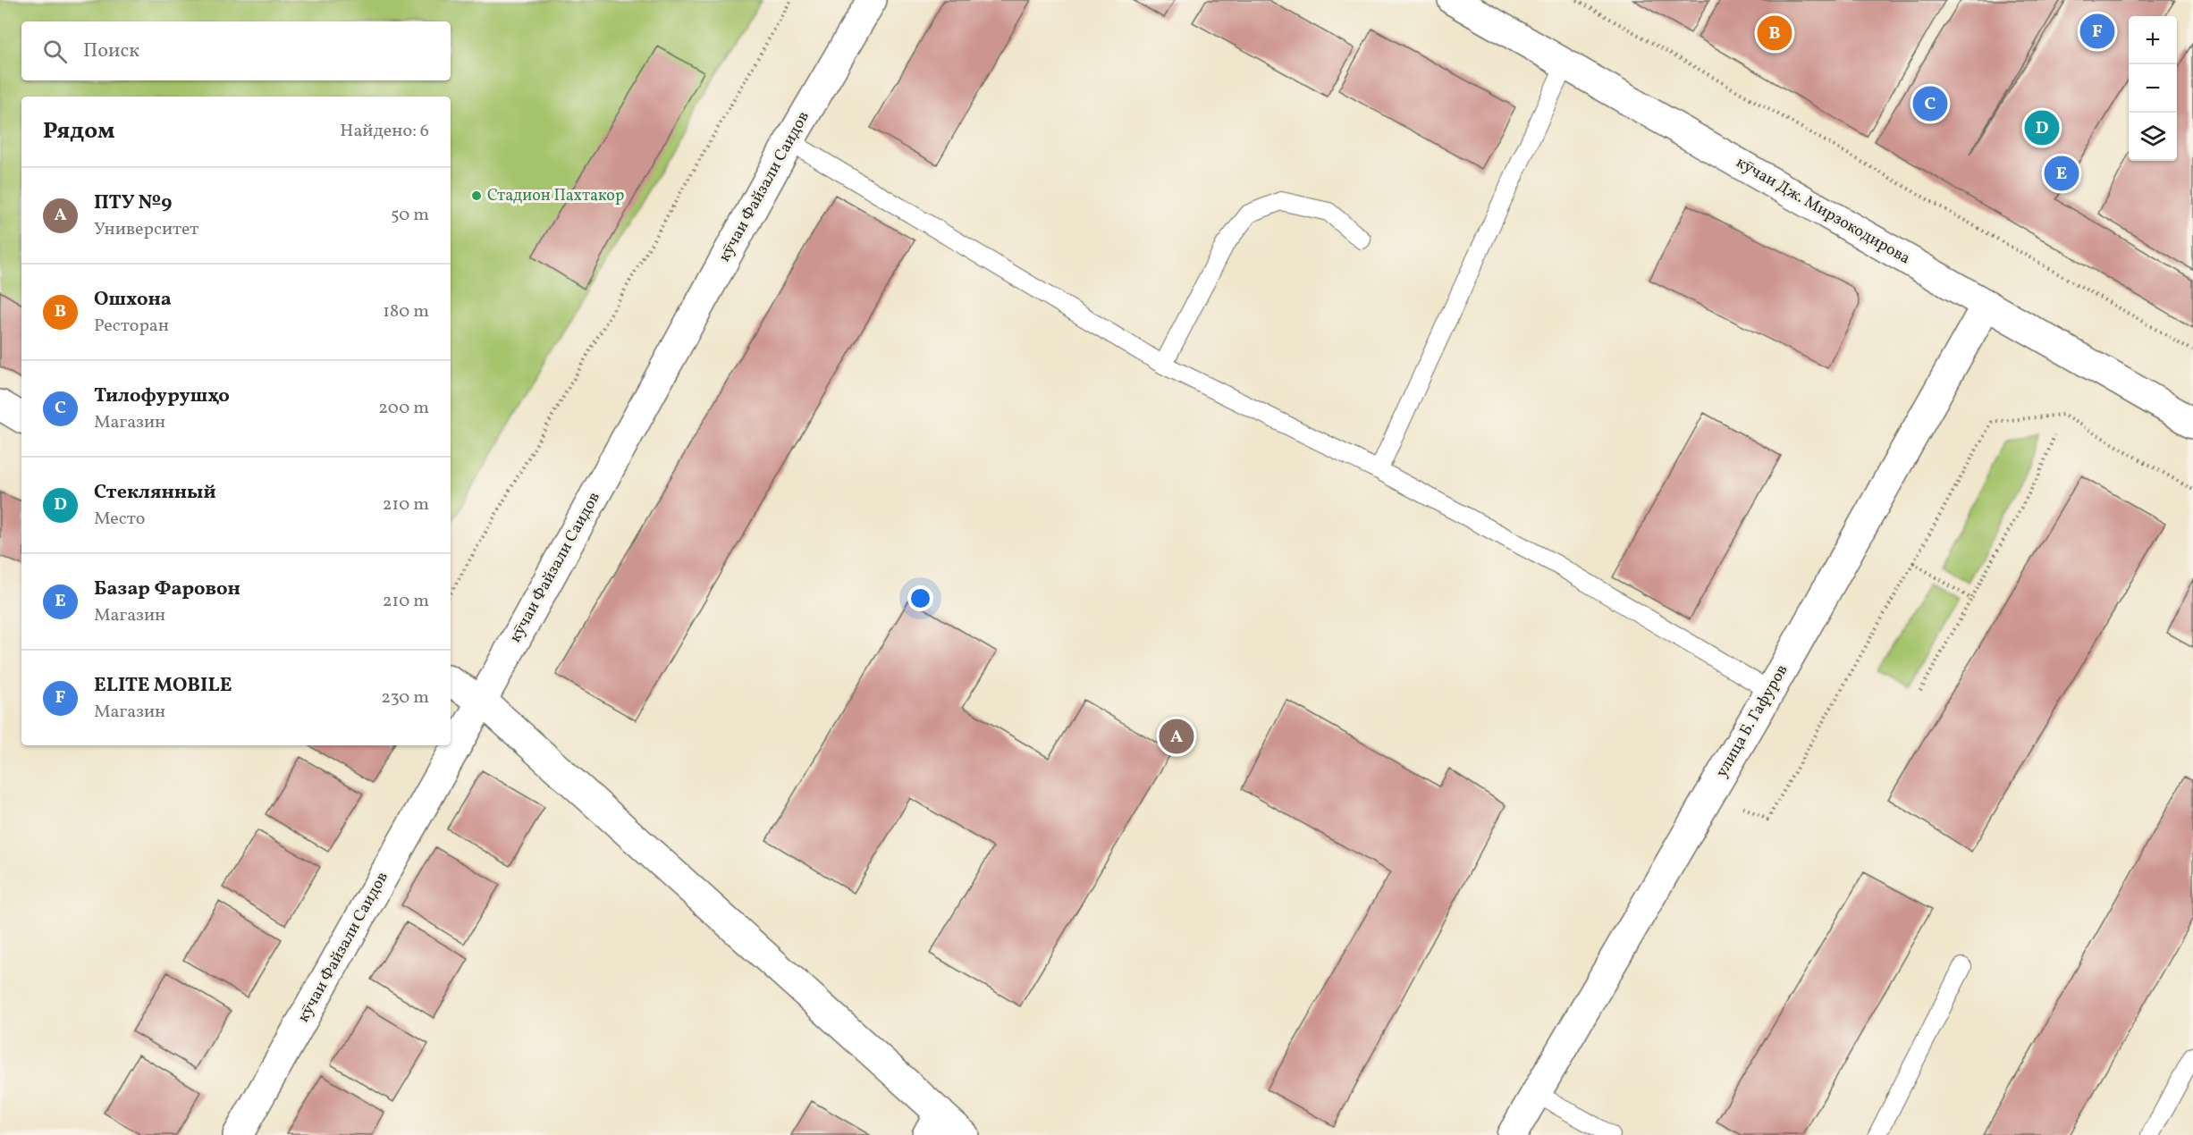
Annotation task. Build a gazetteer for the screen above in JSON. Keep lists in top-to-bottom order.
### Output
{
  "streets": {
    "street": ["кӯчаи Файзали Саидов", "кӯчаи Дж. Мирзокодирова", "улица Б. Гафуров"]
  },
  "crossings": [
    ["кӯчаи Дж. Мирзокодирова", "улица Б. Гафуров"]
  ],
  "places": ["Стадион Пахтакор"],
  "page": {
    "pins": [
      "F",
      "B",
      "C",
      "D",
      "E",
      "A"
    ],
    "map_buttons": ["+", "−"],
    "search": "Поиск",
    "heading": ["Рядом", "Найдено: 6"],
    "list": [
      {
        "mark": "A",
        "name": "ПТУ №9",
        "note": "Университет",
        "value": "50 m"
      },
      {
        "mark": "B",
        "name": "Ошхона",
        "note": "Ресторан",
        "value": "180 m"
      },
      {
        "mark": "C",
        "name": "Тилофурушҳо",
        "note": "Магазин",
        "value": "200 m"
      },
      {
        "mark": "D",
        "name": "Стеклянный",
        "note": "Место",
        "value": "210 m"
      },
      {
        "mark": "E",
        "name": "Базар Фаровон",
        "note": "Магазин",
        "value": "210 m"
      },
      {
        "mark": "F",
        "name": "ELITE MOBILE",
        "note": "Магазин",
        "value": "230 m"
      }
    ]
  }
}
